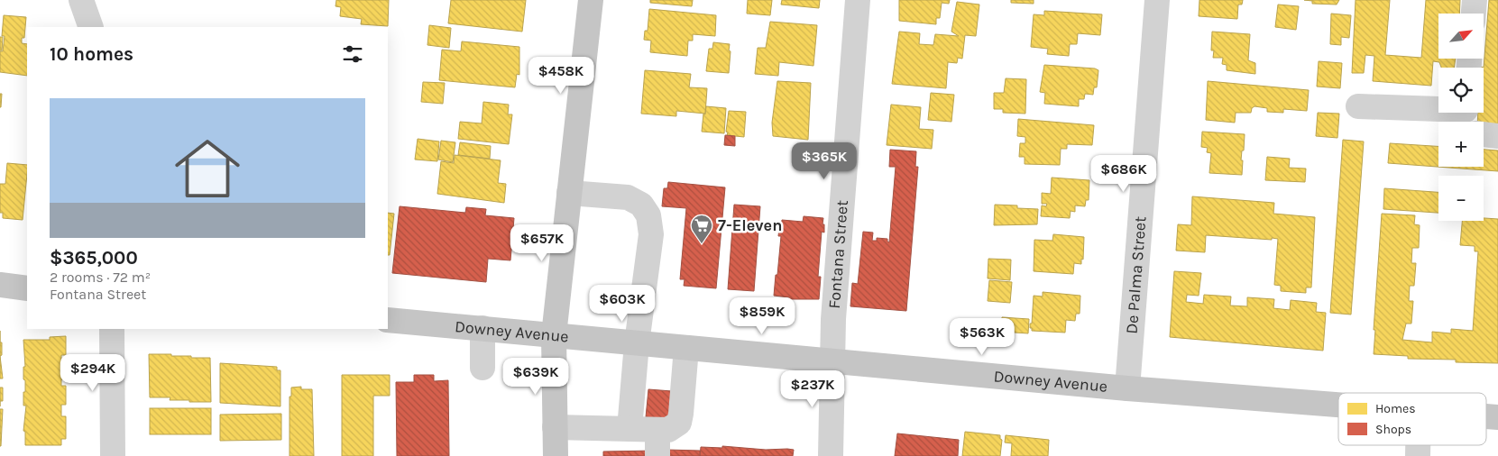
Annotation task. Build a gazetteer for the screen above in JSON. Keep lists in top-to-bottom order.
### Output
{
  "streets": {
    "main road": ["Downey Avenue"],
    "street": ["Fontana Street", "De Palma Street"]
  },
  "crossings": [
    ["Fontana Street", "Downey Avenue"],
    ["De Palma Street", "Downey Avenue"]
  ],
  "places": {
    "supermarket": ["7-Eleven"]
  },
  "legend": ["Homes", "Shops"],
  "north": "top right",
  "page": {
    "map_buttons": ["+", "−"],
    "heading": "10 homes",
    "price": [
      "$458K",
      "$365K",
      "$686K",
      "$657K",
      "$603K",
      "$859K",
      "$563K",
      "$294K",
      "$639K",
      "$237K"
    ],
    "list": [
      {
        "name": "$365,000",
        "note": "2 rooms · 72 m² · Fontana Street"
      }
    ]
  }
}
